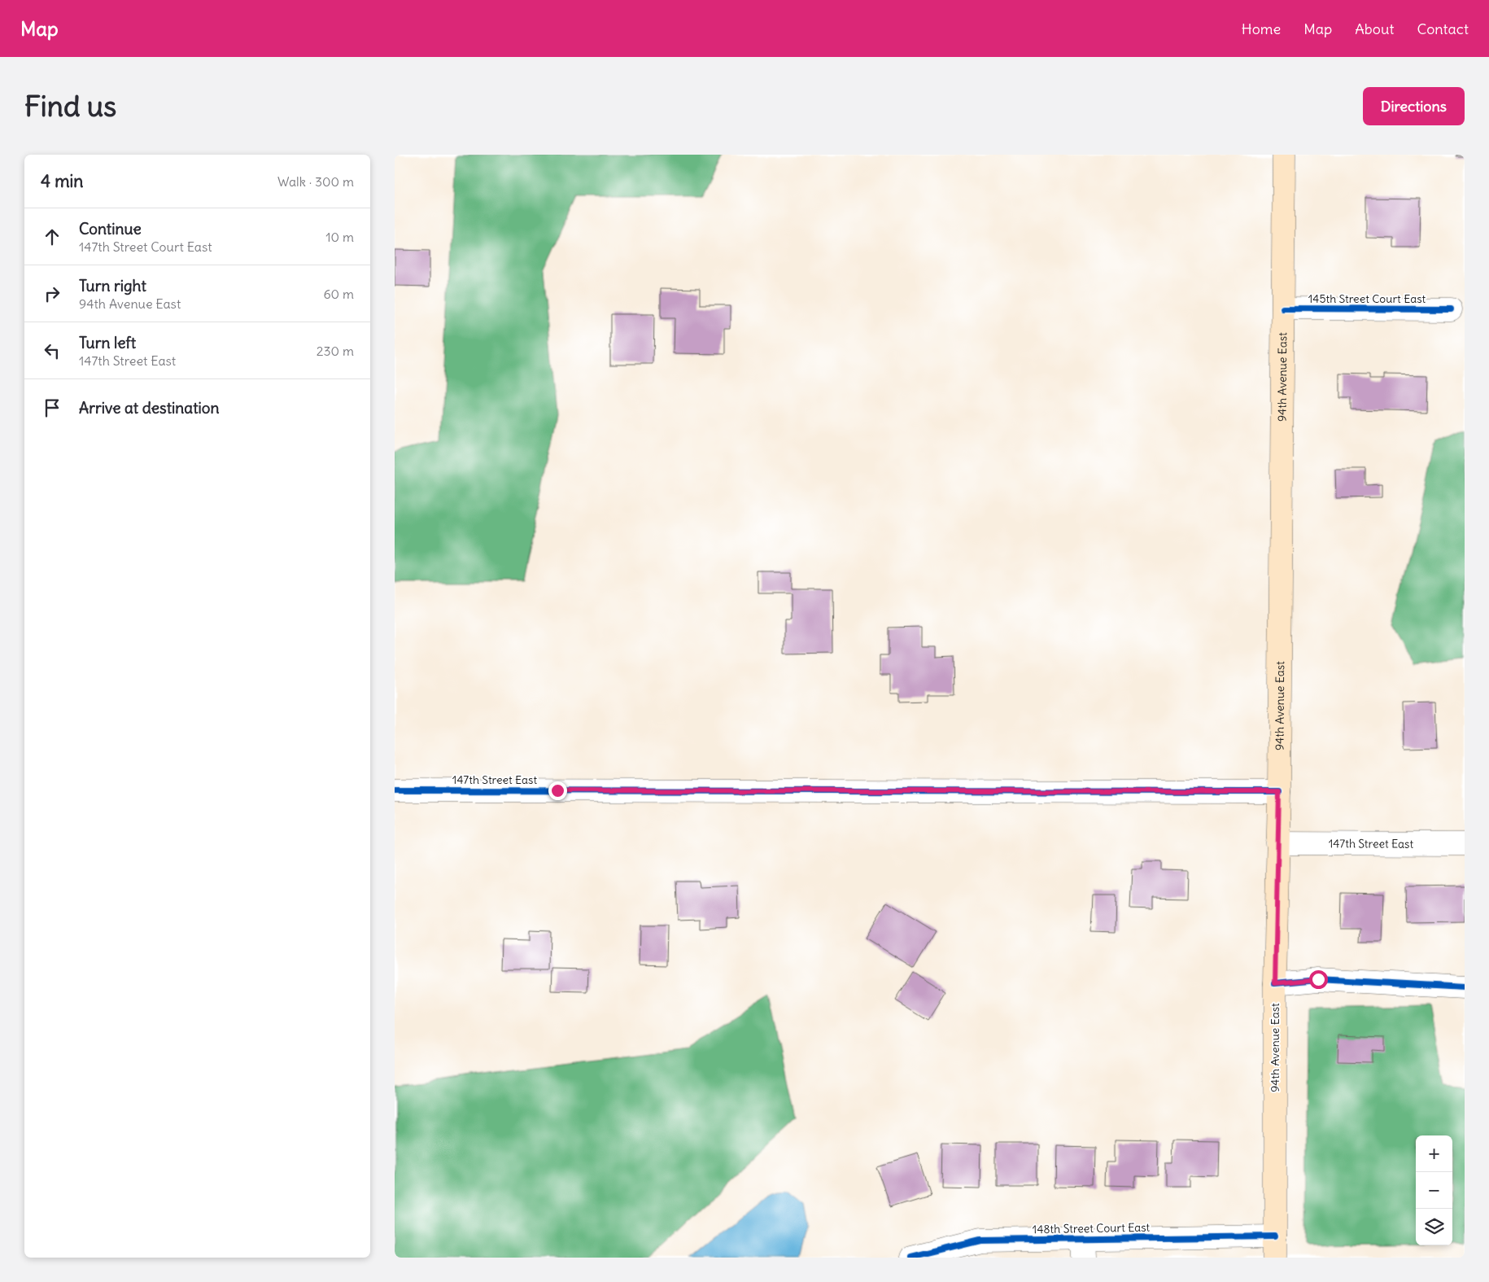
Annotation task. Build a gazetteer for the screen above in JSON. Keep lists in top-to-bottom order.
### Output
{
  "streets": {
    "main road": ["94th Avenue East"],
    "street": ["145th Street Court East", "147th Street East", "148th Street Court East"]
  },
  "crossings": [
    ["145th Street Court East", "94th Avenue East"],
    ["94th Avenue East", "147th Street East"],
    ["94th Avenue East", "148th Street Court East"]
  ],
  "page": {
    "header": "Map",
    "nav": [
      "Home",
      "Map",
      "About",
      "Contact"
    ],
    "buttons": "Directions",
    "title": "Find us",
    "heading": ["4 min", "Walk · 300 m"],
    "list": [
      ["Continue", "147th Street Court East", "10 m"],
      ["Turn right", "94th Avenue East", "60 m"],
      ["Turn left", "147th Street East", "230 m"],
      "Arrive at destination"
    ],
    "map_buttons": ["+", "−"]
  }
}
